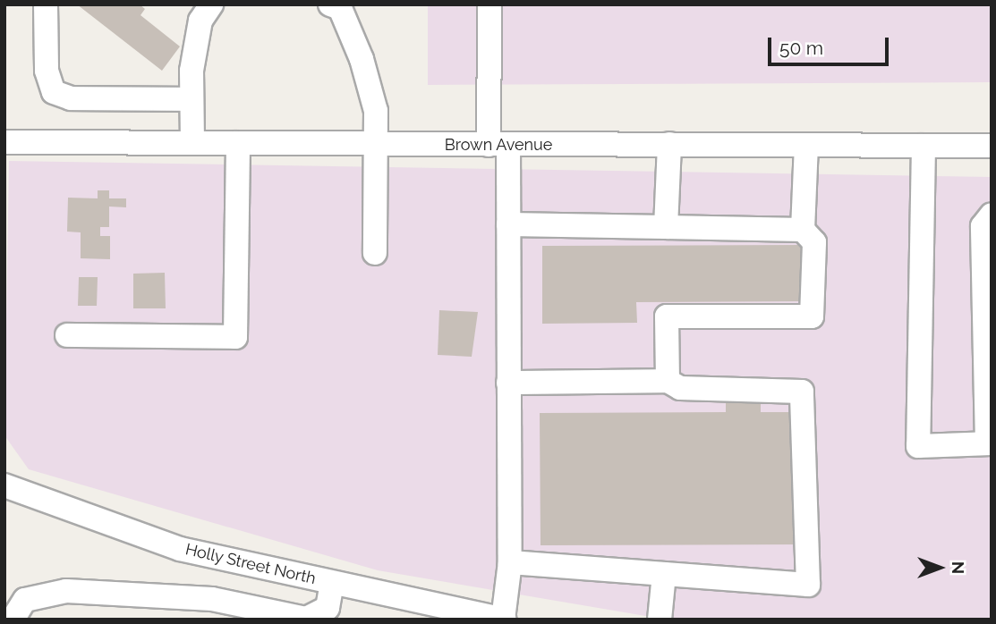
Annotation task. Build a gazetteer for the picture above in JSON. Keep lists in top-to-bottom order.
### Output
{
  "streets": {
    "street": ["Brown Avenue", "Holly Street North"]
  },
  "scale_bar": "50 m",
  "north": "right"
}
